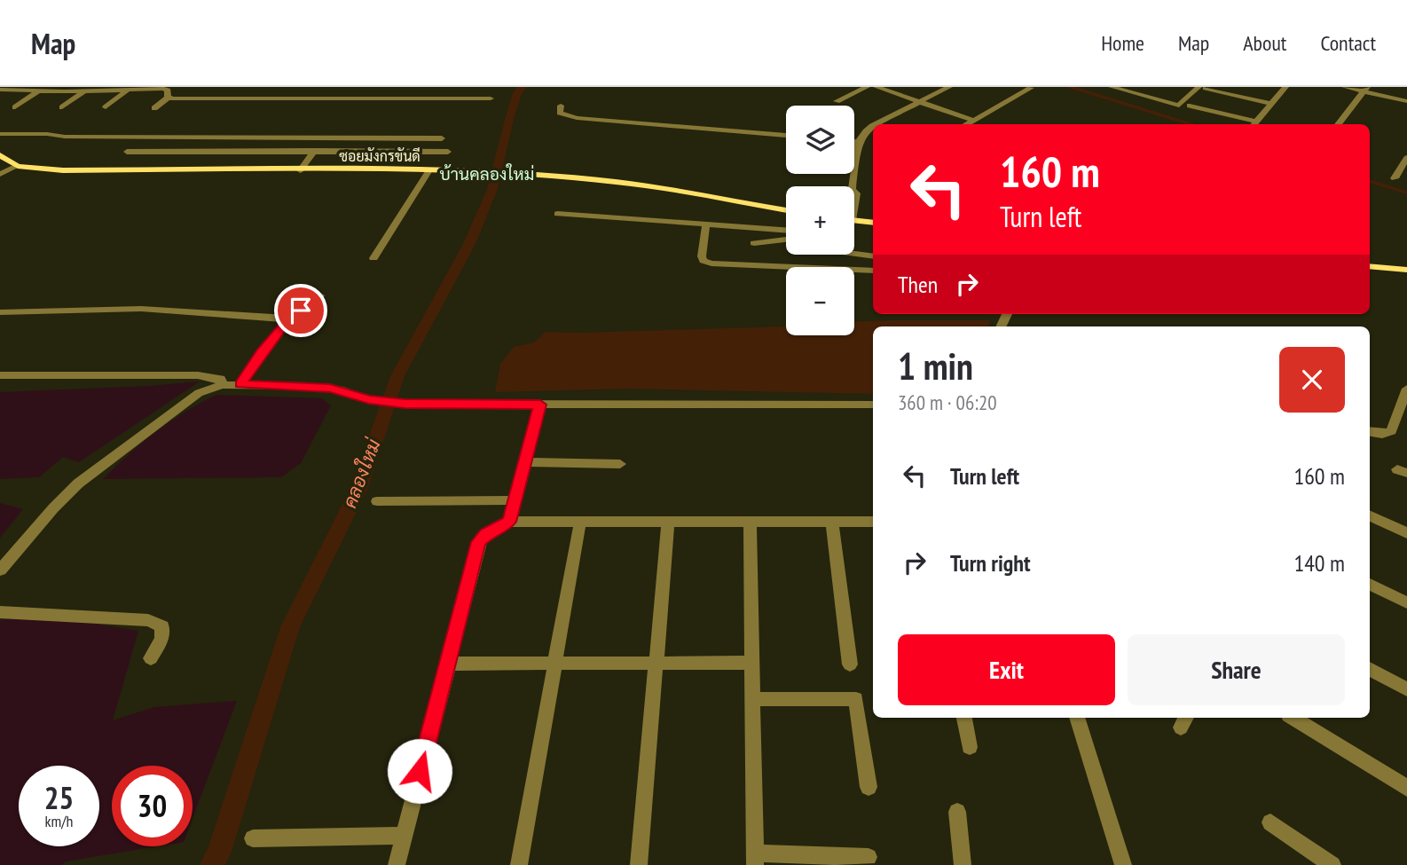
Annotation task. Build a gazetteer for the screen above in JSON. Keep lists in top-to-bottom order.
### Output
{
  "streets": {
    "street": ["ซอยมังกรขันดี"]
  },
  "districts": ["บ้านคลองใหม่"],
  "water": ["คลองใหม่"],
  "page": {
    "header": "Map",
    "nav": [
      "Home",
      "Map",
      "About",
      "Contact"
    ],
    "map_buttons": ["+", "−"],
    "turn": ["160 m", "Turn left"],
    "then": "Then",
    "heading": ["1 min", "360 m · 06:20"],
    "list": [
      {
        "name": "Turn left",
        "value": "160 m"
      },
      {
        "name": "Turn right",
        "value": "140 m"
      }
    ],
    "buttons": ["Exit", "Share"],
    "speed": "25 km/h",
    "limit": "30"
  }
}
